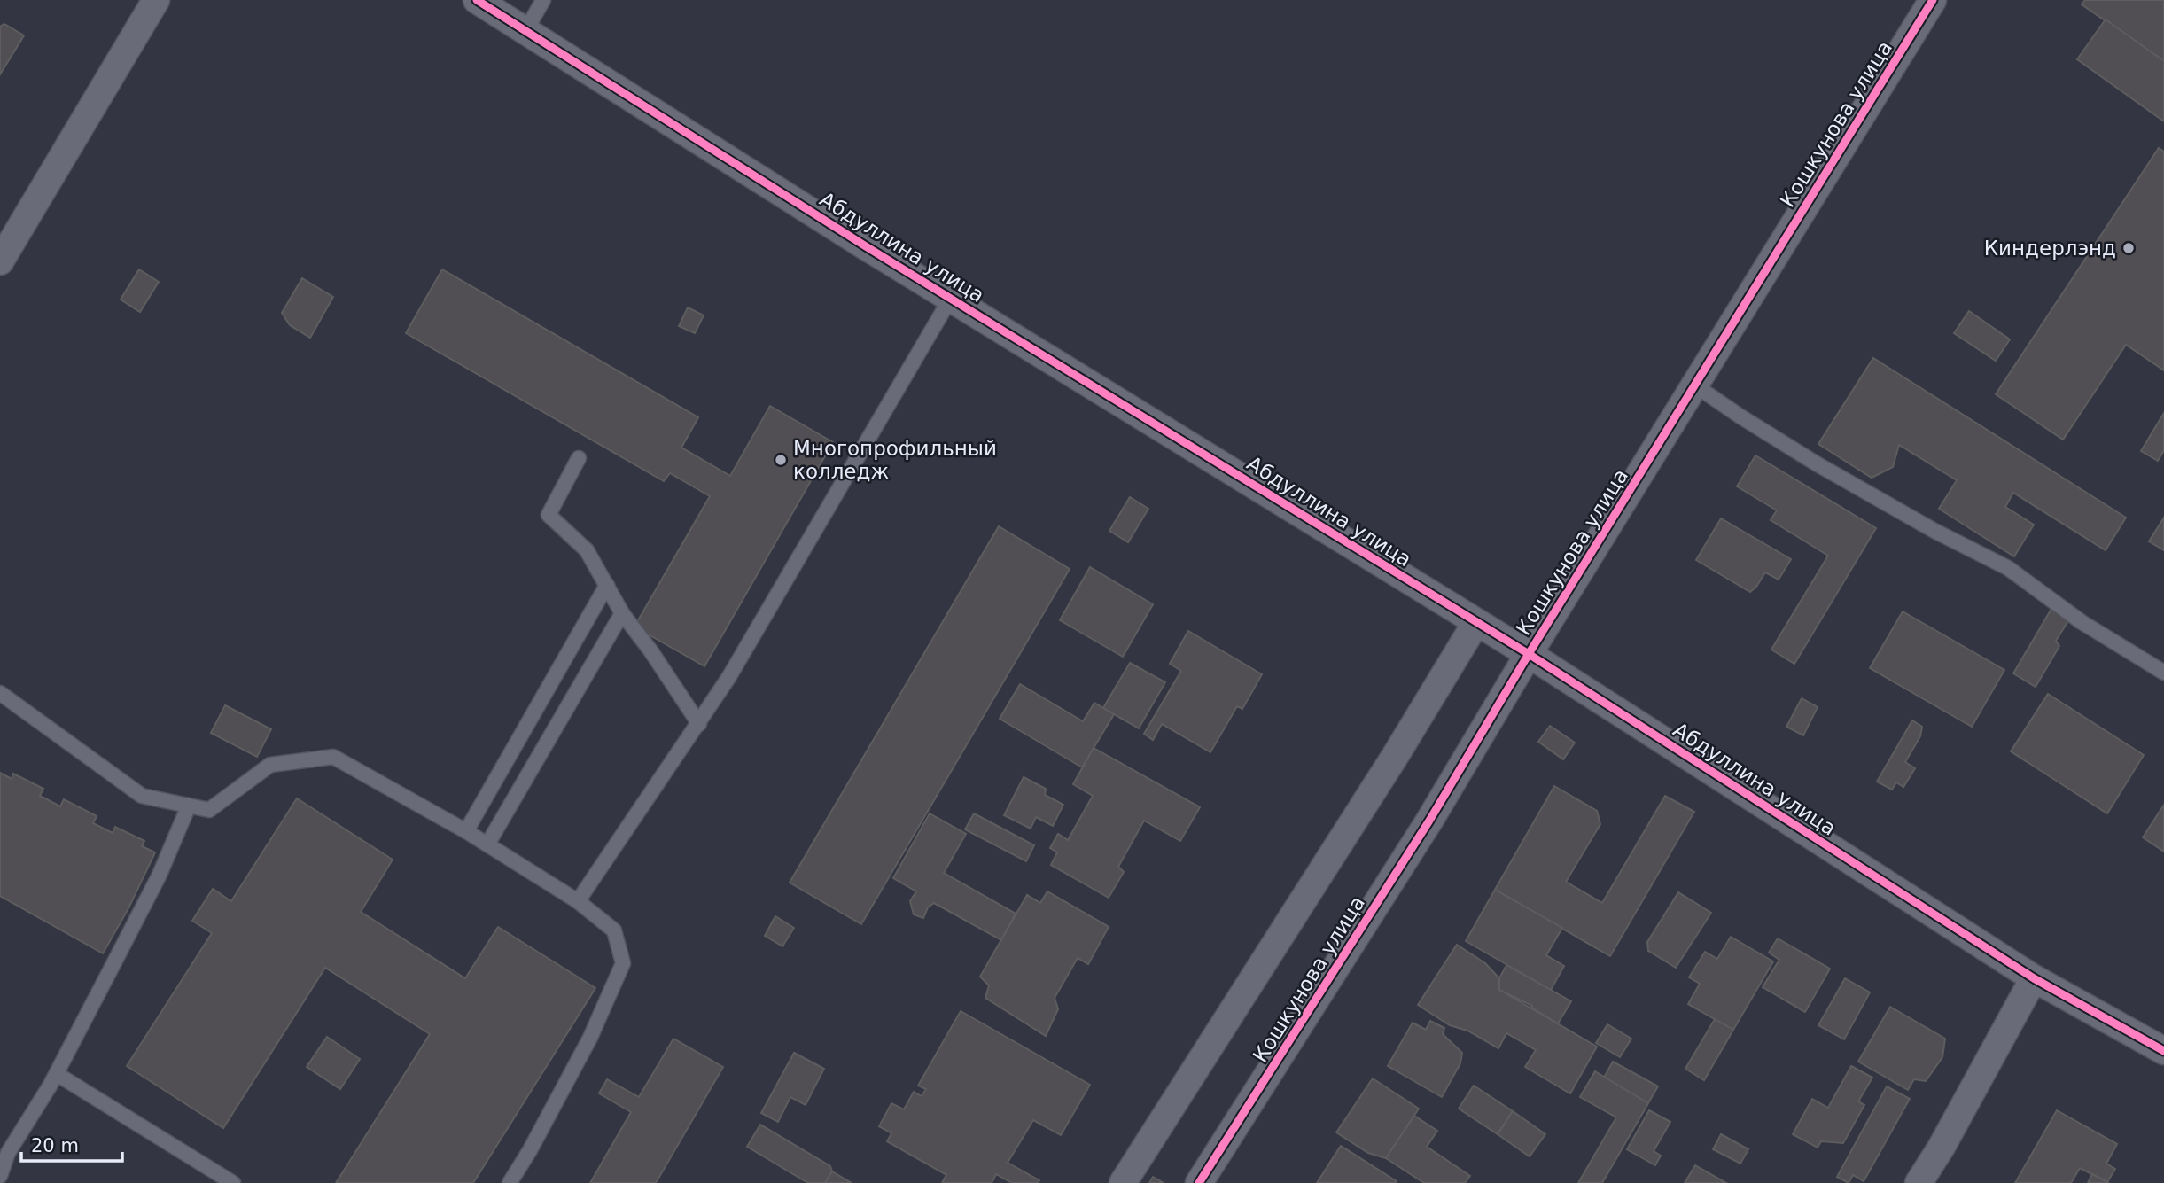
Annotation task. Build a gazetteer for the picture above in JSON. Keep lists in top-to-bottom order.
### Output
{
  "streets": {
    "street": ["Кошкунова улица", "Абдуллина улица"]
  },
  "crossings": [
    ["Кошкунова улица", "Абдуллина улица"]
  ],
  "places": ["Киндерлэнд", "Многопрофильный колледж"],
  "scale_bar": "20 m"
}
